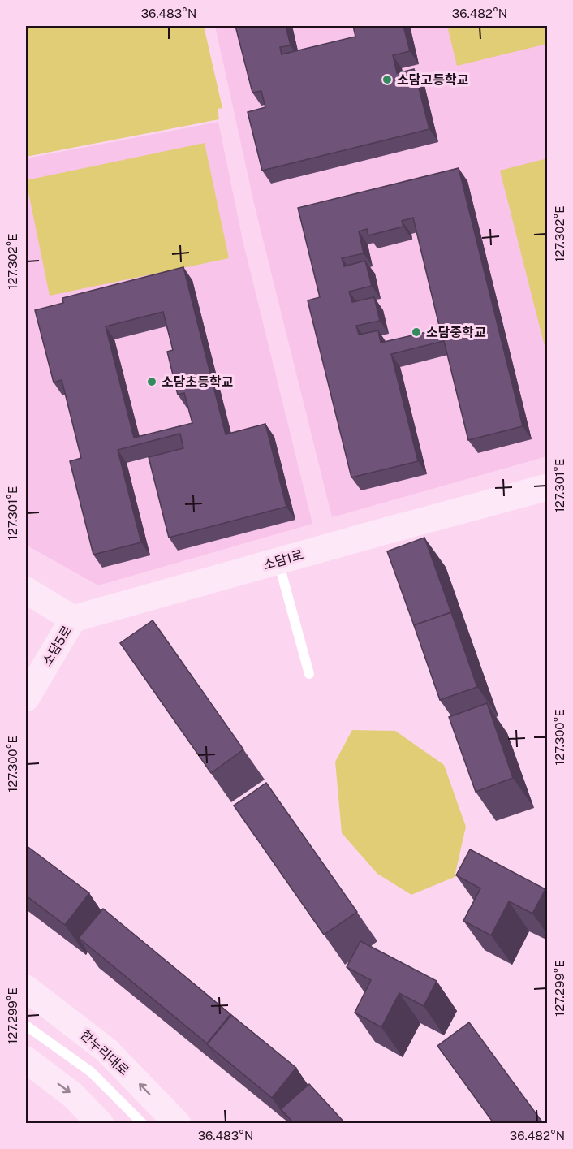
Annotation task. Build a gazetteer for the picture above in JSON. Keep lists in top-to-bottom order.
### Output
{
  "streets": {
    "street": ["소담1로", "소담5로", "한누리대로"]
  },
  "crossings": [
    ["소담1로", "소담5로"]
  ],
  "places": ["소담고등학교", "소담중학교", "소담초등학교"],
  "coordinates": [
    "36.483°N",
    "36.482°N",
    "127.302°E",
    "127.301°E",
    "127.300°E",
    "127.299°E"
  ]
}
